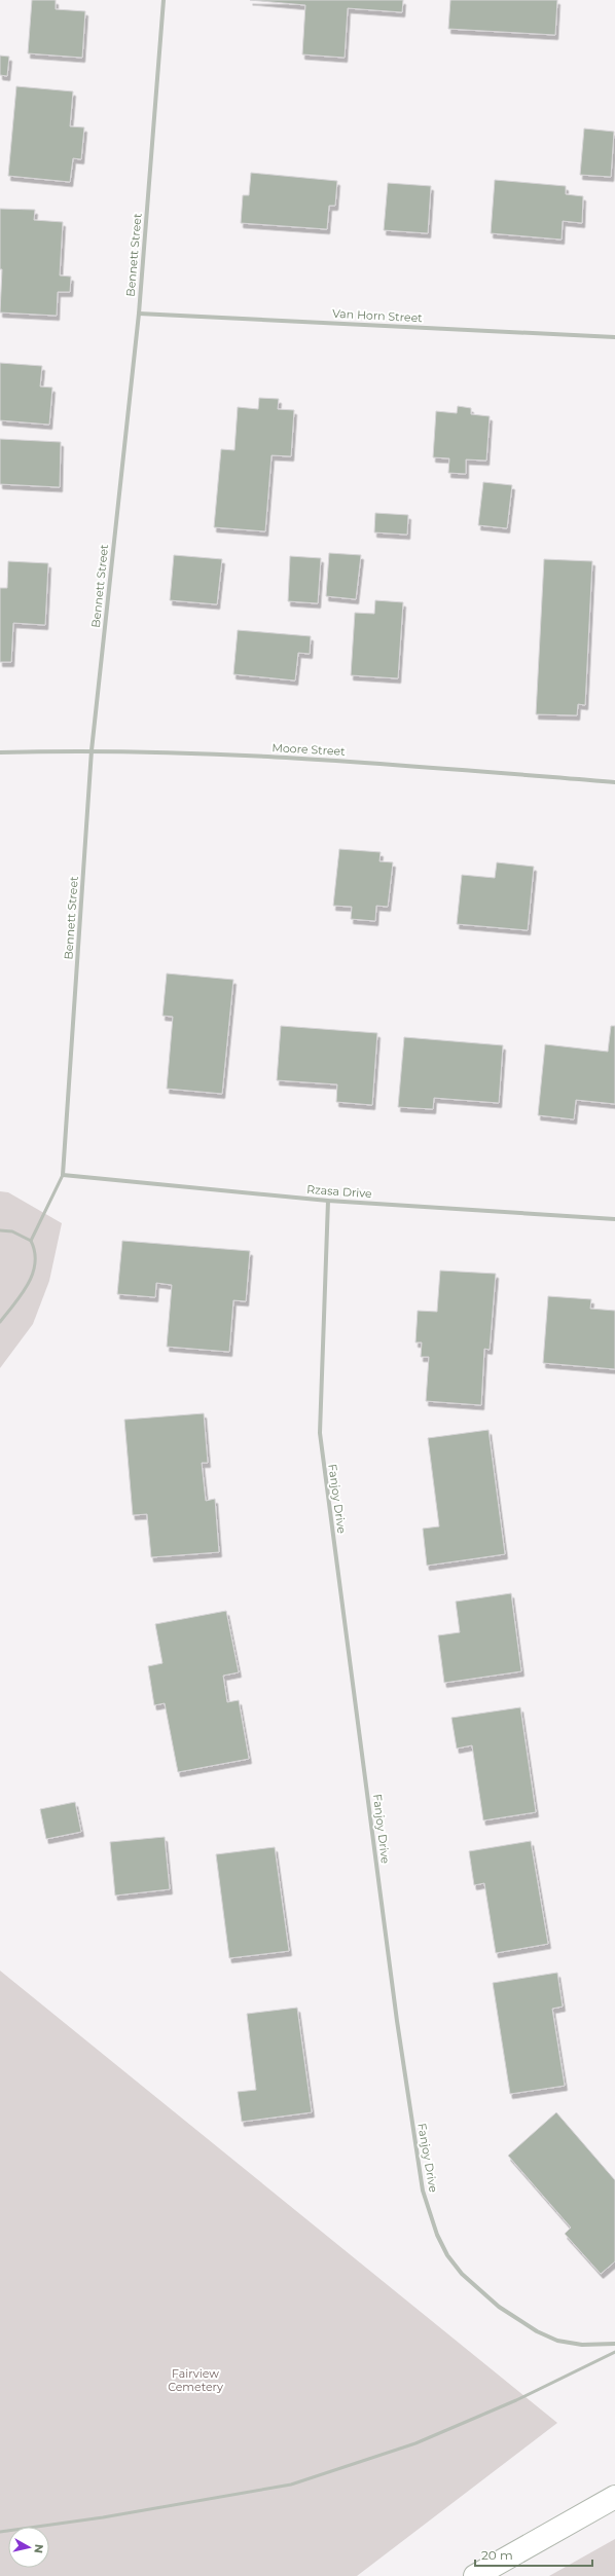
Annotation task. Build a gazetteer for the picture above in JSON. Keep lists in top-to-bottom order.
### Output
{
  "streets": {
    "street": [
      "Bennett Street",
      "Van Horn Street",
      "Moore Street",
      "Rzasa Drive",
      "Fanjoy Drive"
    ]
  },
  "crossings": [
    ["Bennett Street", "Van Horn Street"],
    ["Bennett Street", "Moore Street"],
    ["Bennett Street", "Rzasa Drive"],
    ["Rzasa Drive", "Fanjoy Drive"]
  ],
  "parks": ["Fairview Cemetery"],
  "scale_bar": "20 m",
  "north": "right"
}
